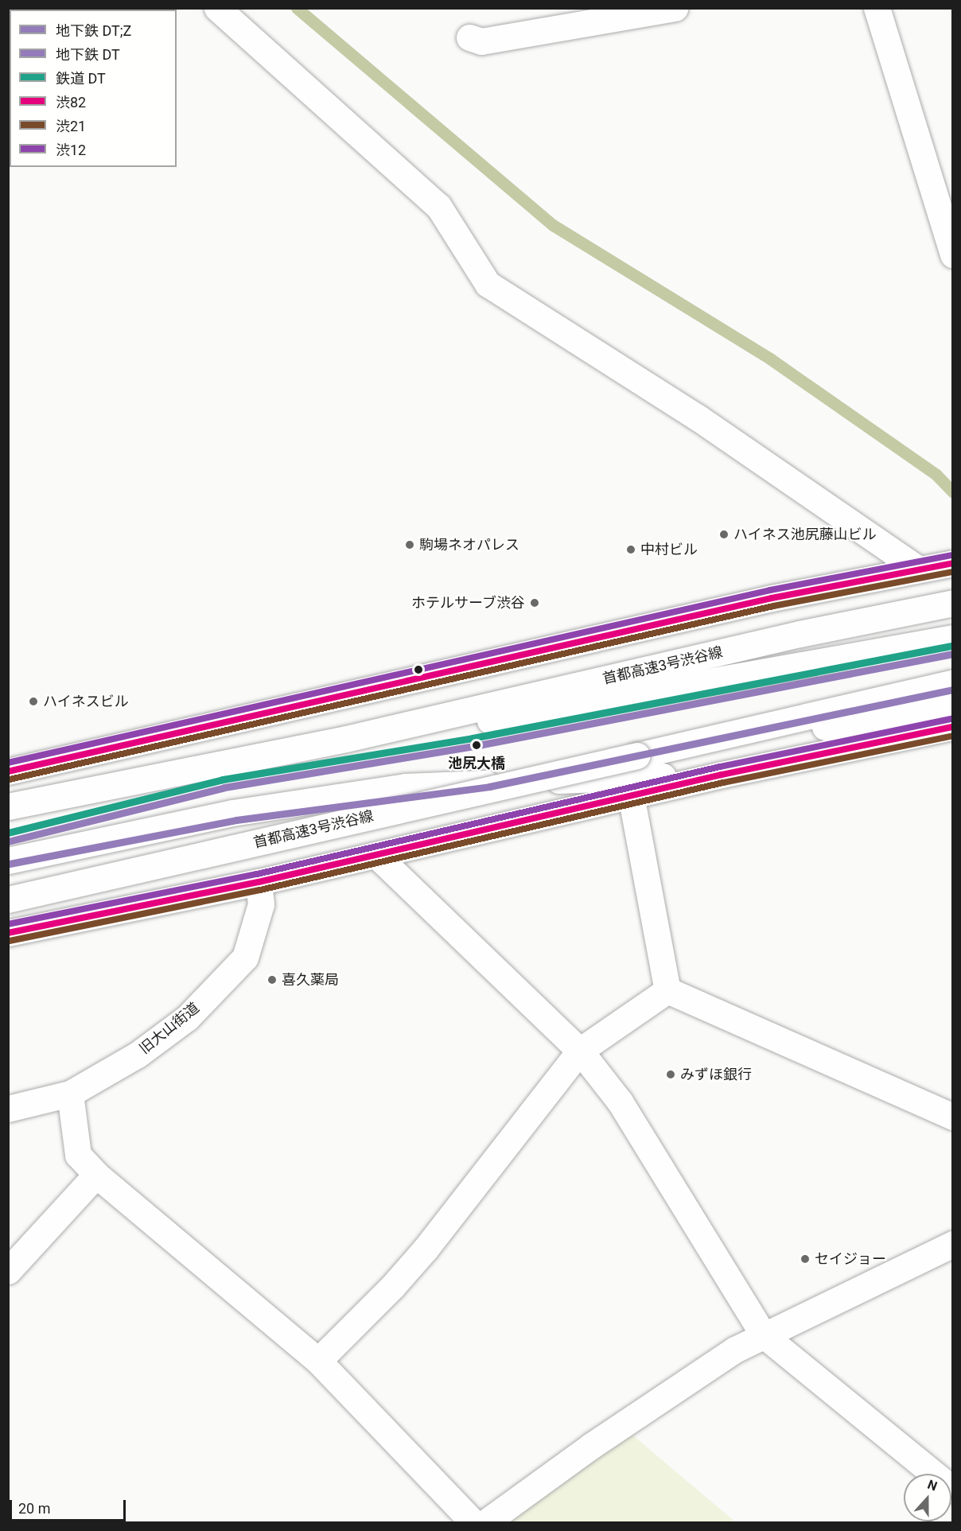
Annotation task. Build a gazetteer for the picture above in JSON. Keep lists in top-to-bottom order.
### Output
{
  "streets": {
    "main road": ["首都高速3号渋谷線", "旧大山街道"]
  },
  "places": [
    "ハイネス池尻藤山ビル",
    "駒場ネオパレス",
    "中村ビル",
    "ホテルサーブ渋谷",
    "ハイネスビル",
    "池尻大橋",
    "喜久薬局",
    "みずほ銀行",
    "セイジョー"
  ],
  "lines": [
    "transit line 渋12",
    "transit line 渋82",
    "transit line 渋21",
    "rail line DT",
    "metro line DT;Z",
    "metro line DT"
  ],
  "legend": [
    "地下鉄 DT;Z",
    "地下鉄 DT",
    "鉄道 DT",
    "渋82",
    "渋21",
    "渋12"
  ],
  "scale_bar": "20 m",
  "north": "top"
}
